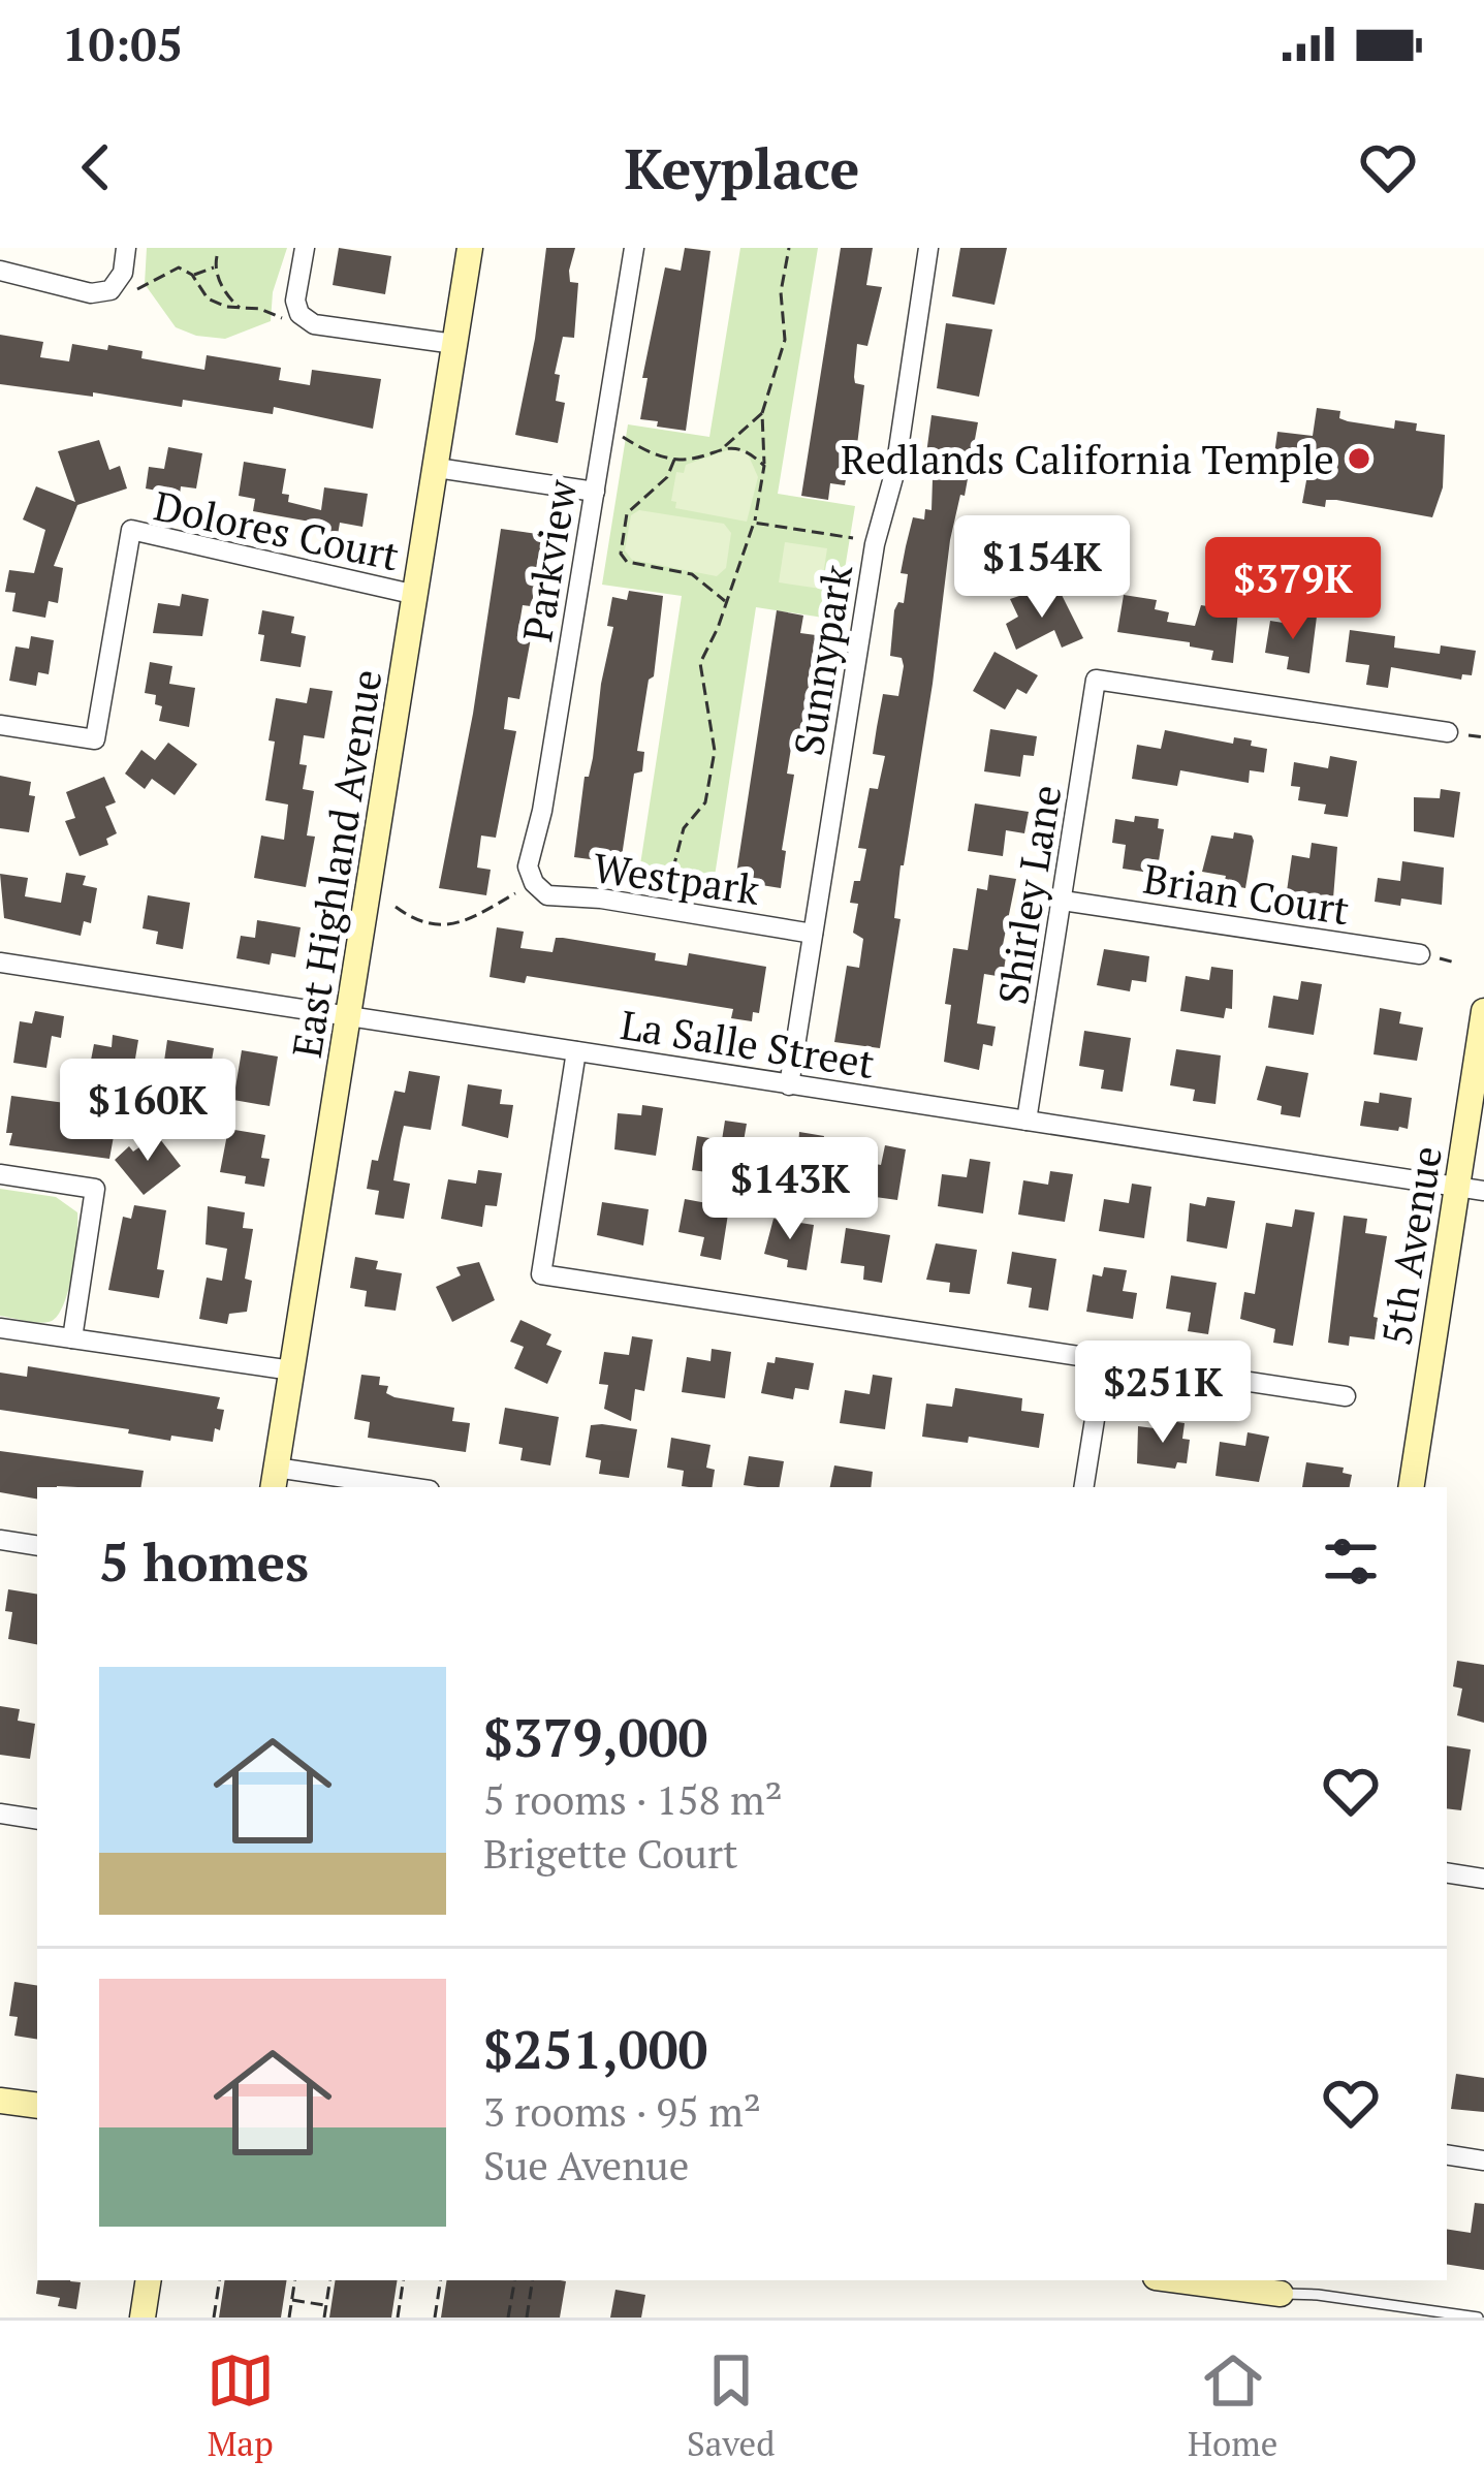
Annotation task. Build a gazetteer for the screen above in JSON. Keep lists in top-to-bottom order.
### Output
{
  "streets": {
    "street": [
      "Dolores Court",
      "Parkview",
      "Sunnypark",
      "East Highland Avenue",
      "Westpark",
      "Brian Court",
      "Shirley Lane",
      "La Salle Street",
      "5th Avenue"
    ]
  },
  "crossings": [
    ["Dolores Court", "East Highland Avenue"],
    ["Parkview", "Westpark"],
    ["Sunnypark", "Westpark"],
    ["Sunnypark", "La Salle Street"],
    ["East Highland Avenue", "La Salle Street"],
    ["Brian Court", "Shirley Lane"],
    ["Shirley Lane", "La Salle Street"],
    ["La Salle Street", "5th Avenue"]
  ],
  "places": ["Redlands California Temple"],
  "page": {
    "status": "10:05",
    "header": "Keyplace",
    "price": [
      "$154K",
      "$379K",
      "$160K",
      "$143K",
      "$251K"
    ],
    "heading": "5 homes",
    "list": [
      {
        "name": "$379,000",
        "note": "5 rooms · 158 m² · Brigette Court"
      },
      {
        "name": "$251,000",
        "note": "3 rooms · 95 m² · Sue Avenue"
      }
    ],
    "tabs": ["Map", "Saved", "Home"]
  }
}
